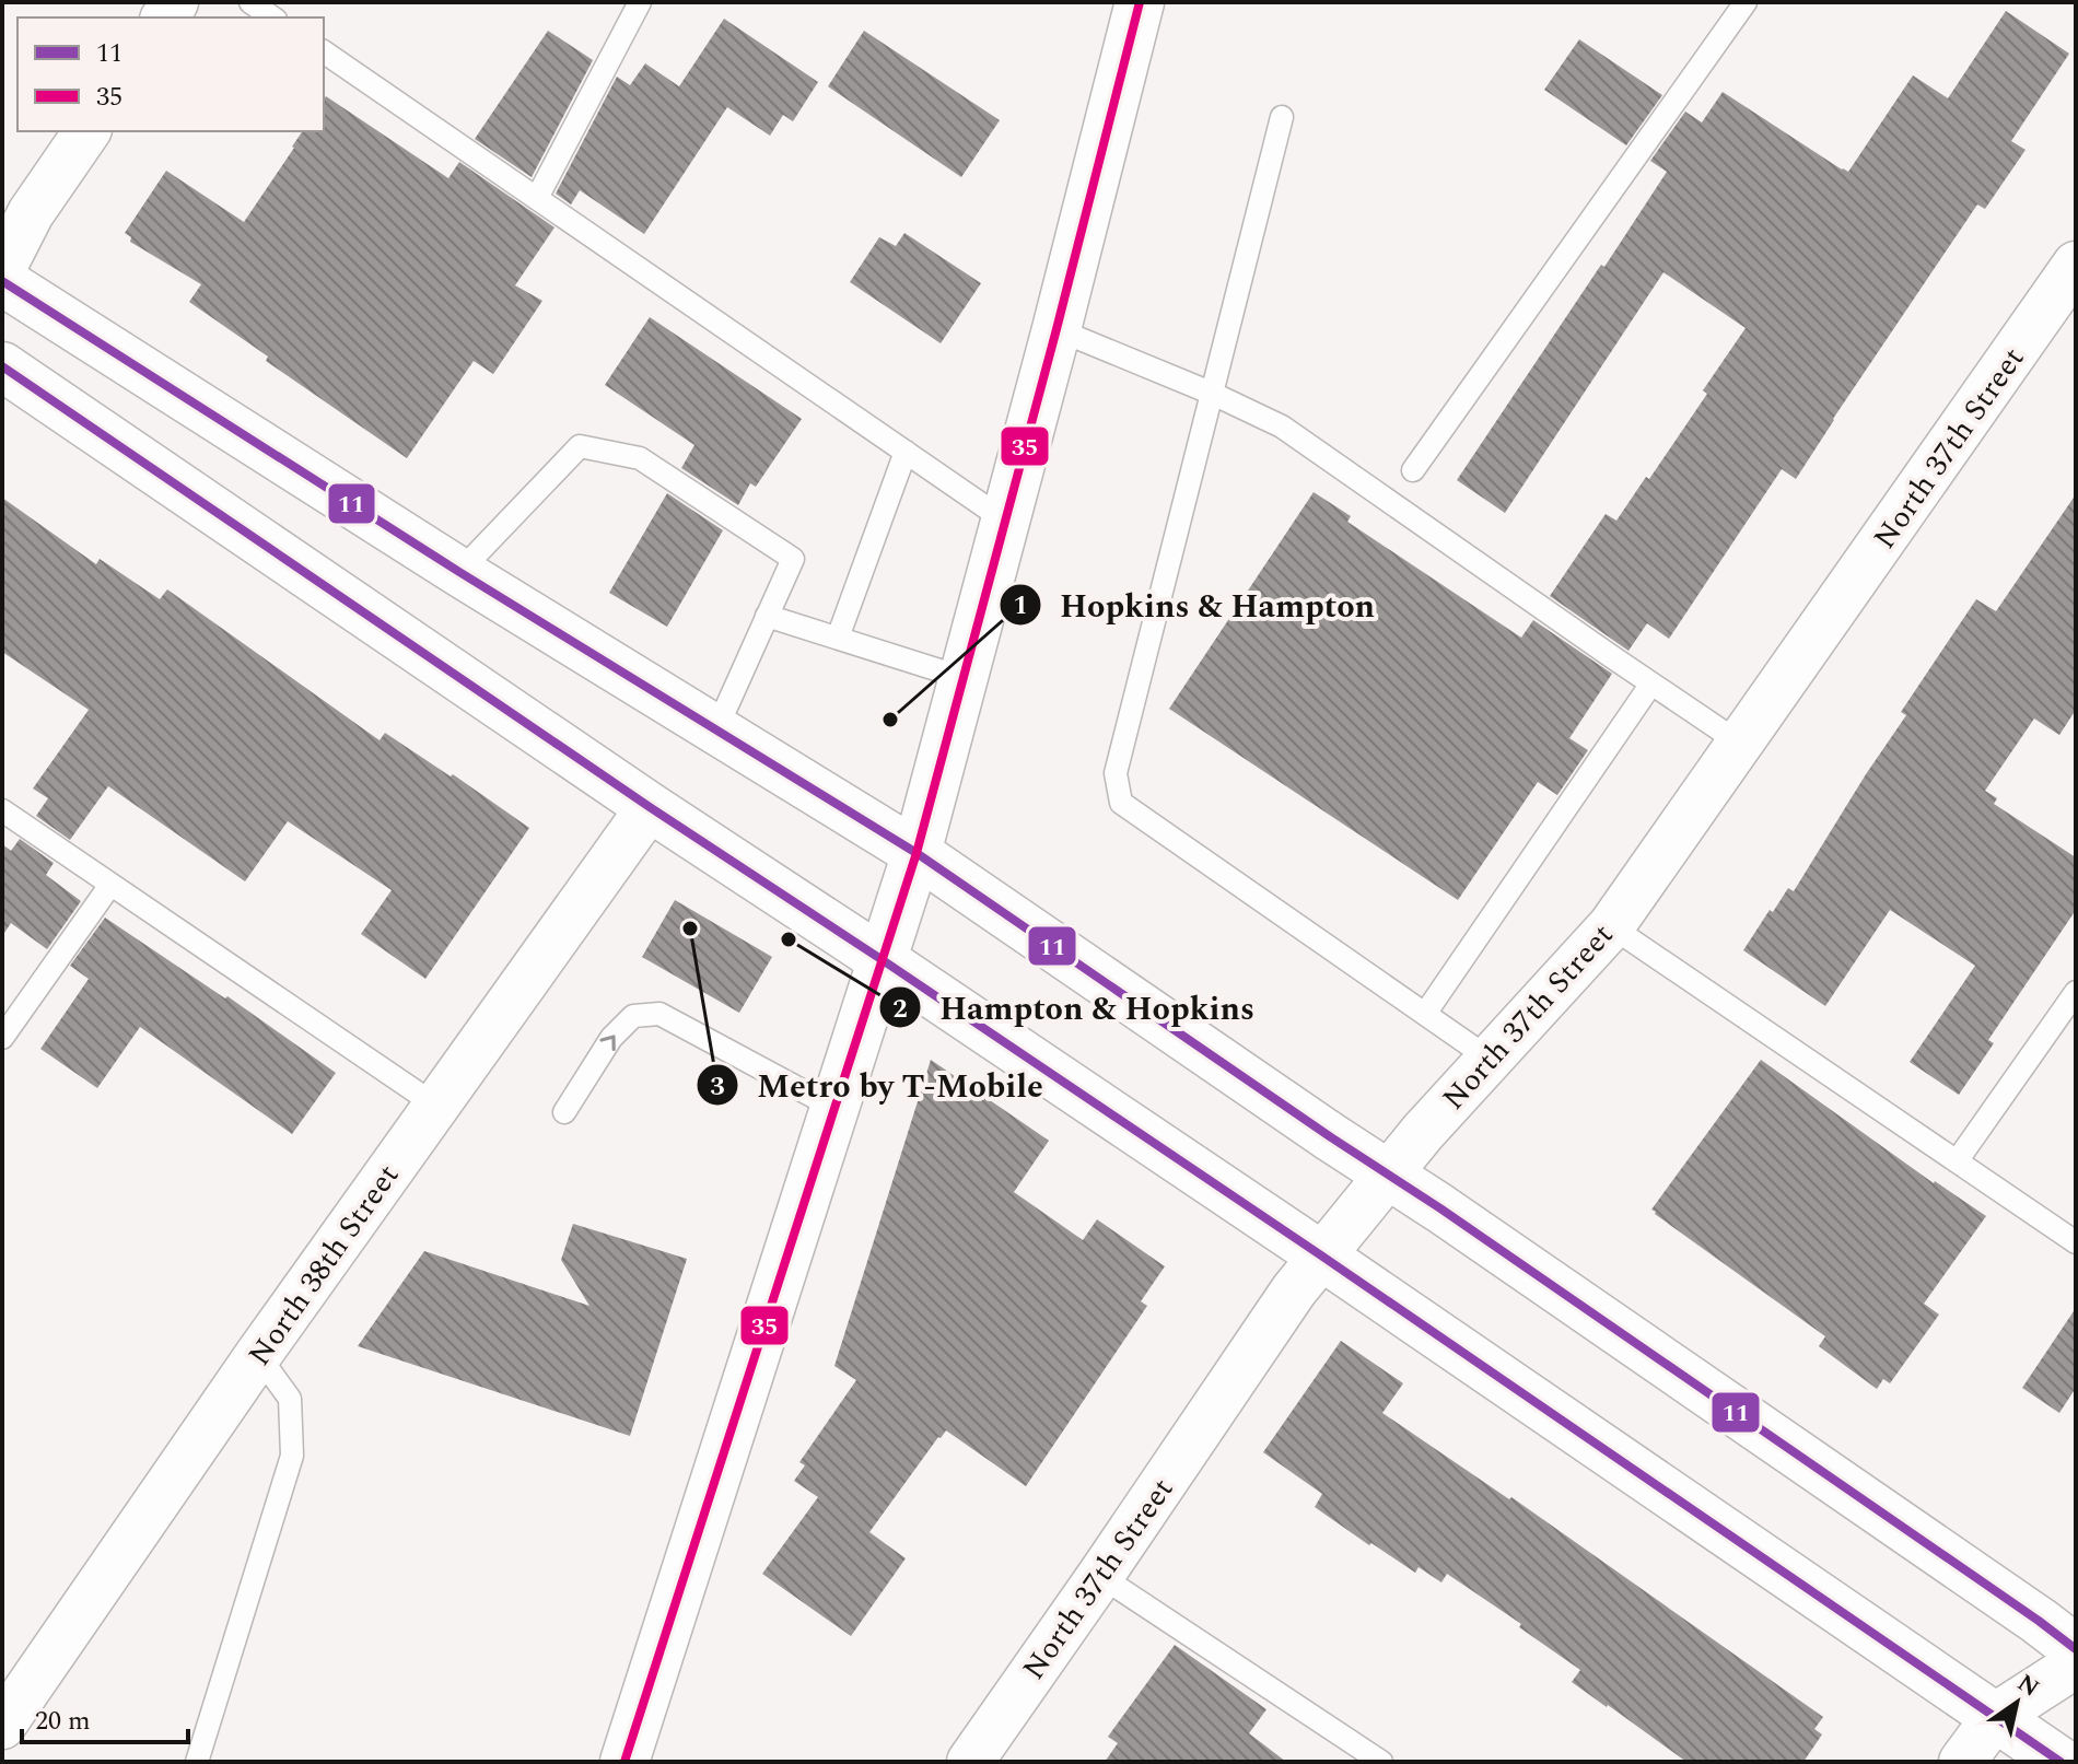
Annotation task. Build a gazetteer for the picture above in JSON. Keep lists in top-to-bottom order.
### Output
{
  "streets": {
    "street": ["North 37th Street", "North 38th Street"]
  },
  "places": ["Hopkins & Hampton", "Metro by T-Mobile", "Hampton & Hopkins"],
  "lines": ["transit line 35", "transit line 11"],
  "legend": ["11", "35"],
  "scale_bar": "20 m",
  "north": "top right"
}
